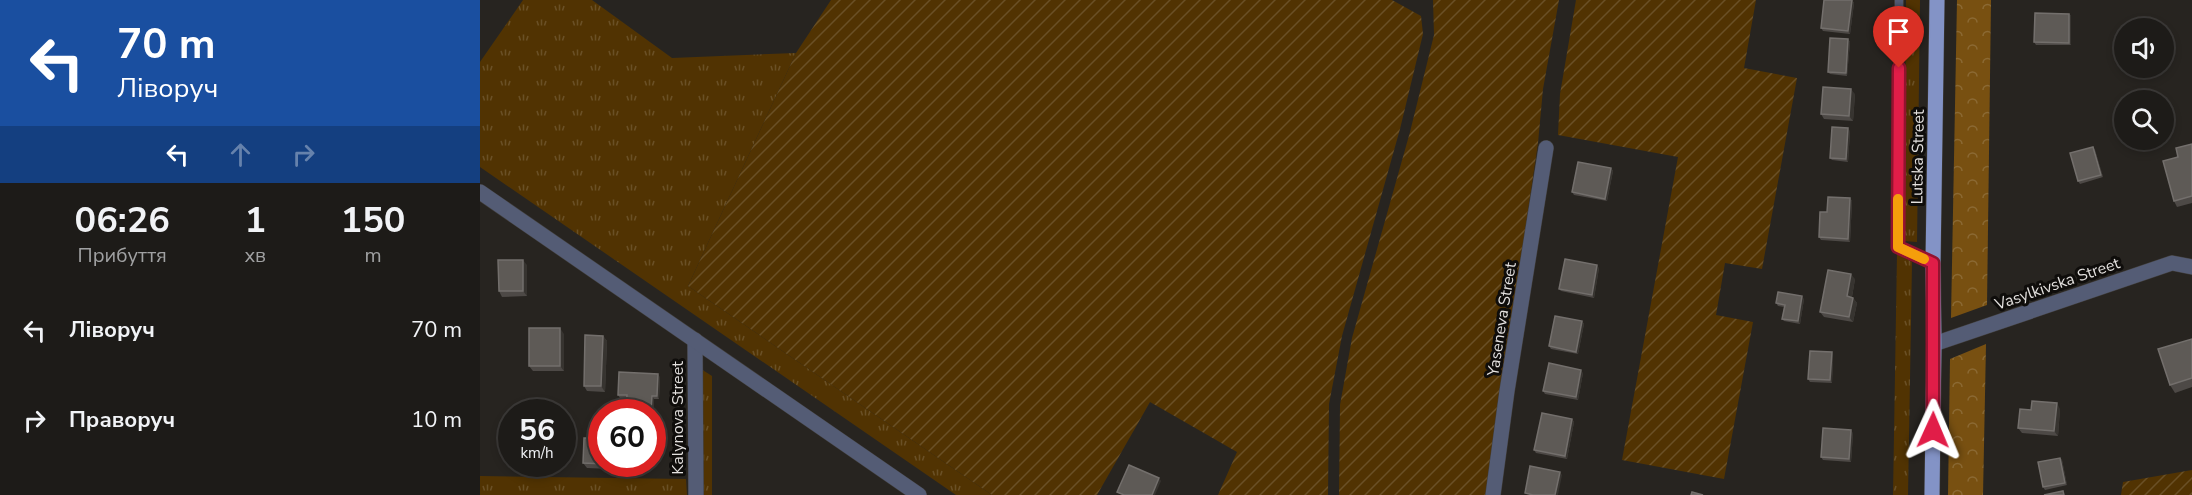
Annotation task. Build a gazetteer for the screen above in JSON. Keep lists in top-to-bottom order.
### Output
{
  "streets": {
    "main road": ["Lutska Street"],
    "street": ["Vasylkivska Street", "Yaseneva Street", "Kalynova Street"]
  },
  "crossings": [
    ["Lutska Street", "Vasylkivska Street"]
  ],
  "page": {
    "turn": ["70 m", "Ліворуч"],
    "eta": [
      "06:26",
      "Прибуття",
      "1",
      "хв",
      "150",
      "m"
    ],
    "list": [
      {
        "name": "Ліворуч",
        "value": "70 m"
      },
      {
        "name": "Праворуч",
        "value": "10 m"
      }
    ],
    "speed": "56 km/h",
    "limit": "60"
  }
}
